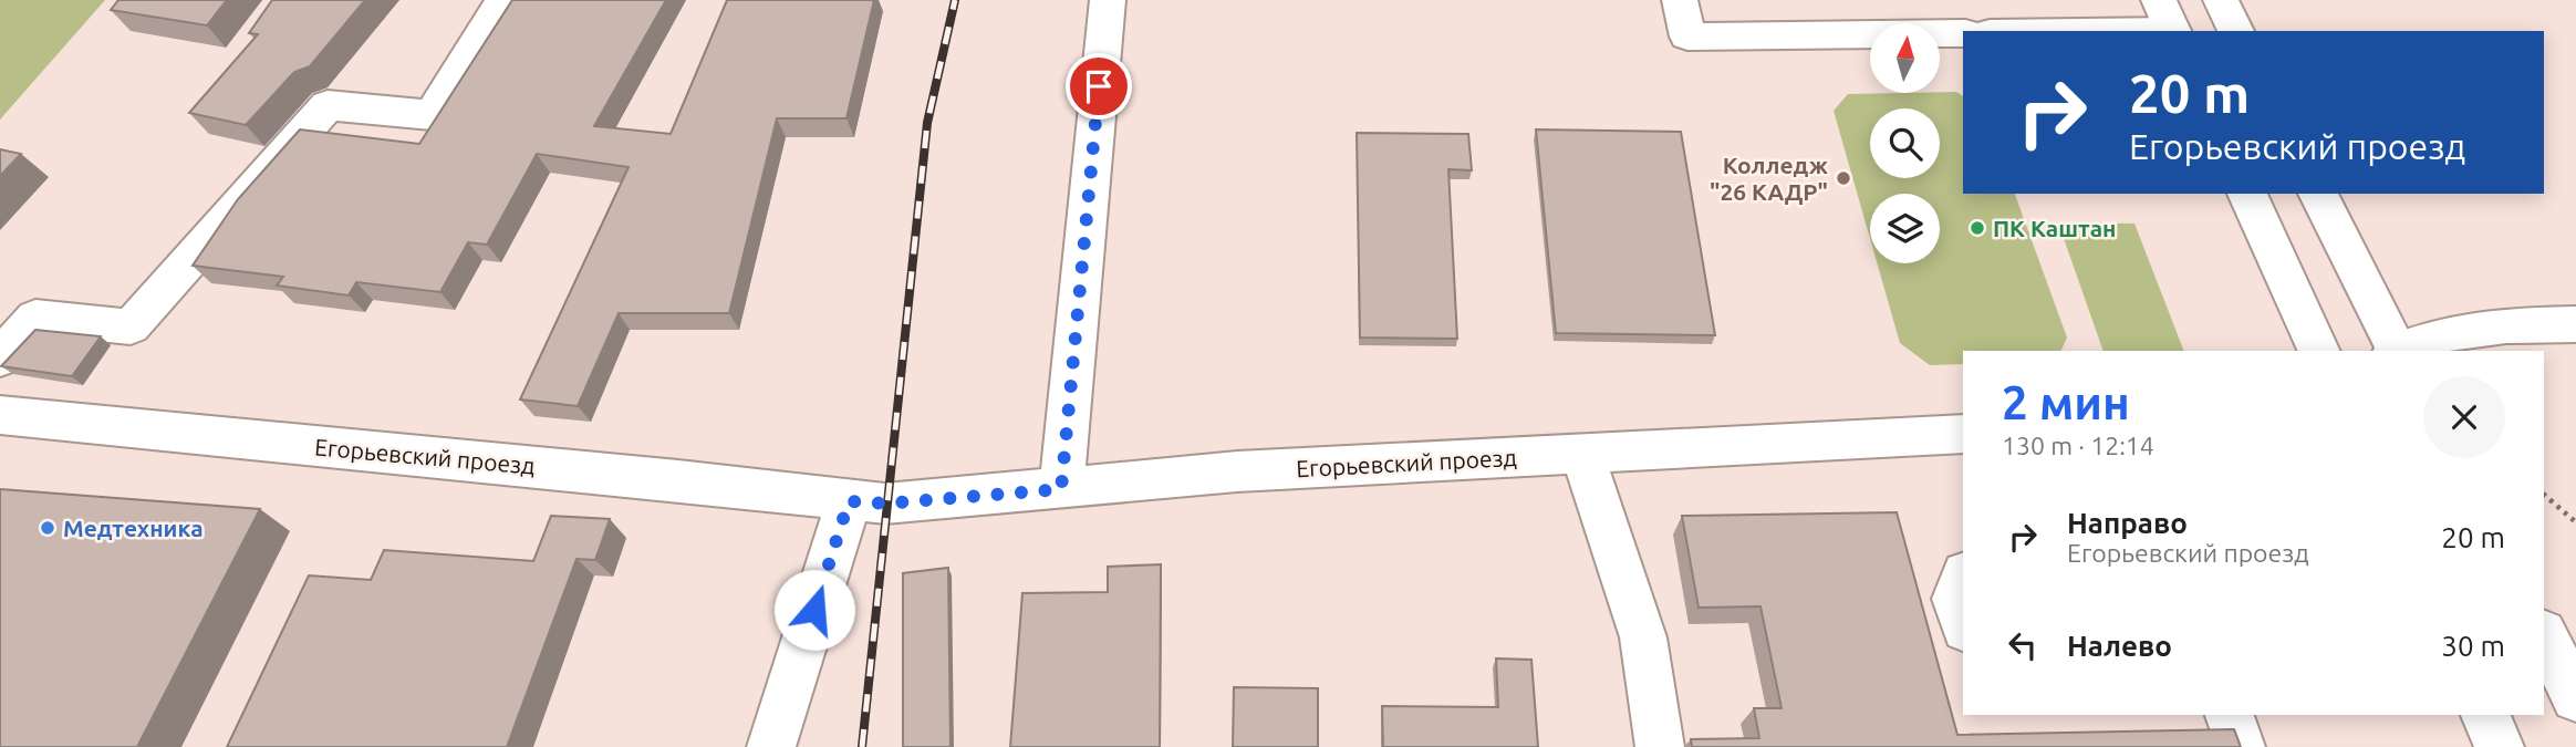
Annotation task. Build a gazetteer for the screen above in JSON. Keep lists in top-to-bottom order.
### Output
{
  "streets": {
    "street": ["Егорьевский проезд"]
  },
  "places": ["Колледж \"26 КАДР\"", "ПК Каштан", "Медтехника"],
  "north": "top",
  "page": {
    "turn": ["20 m", "Егорьевский проезд"],
    "heading": ["2 мин", "130 m · 12:14"],
    "list": [
      {
        "name": "Направо",
        "note": "Егорьевский проезд",
        "value": "20 m"
      },
      {
        "name": "Налево",
        "value": "30 m"
      }
    ]
  }
}
